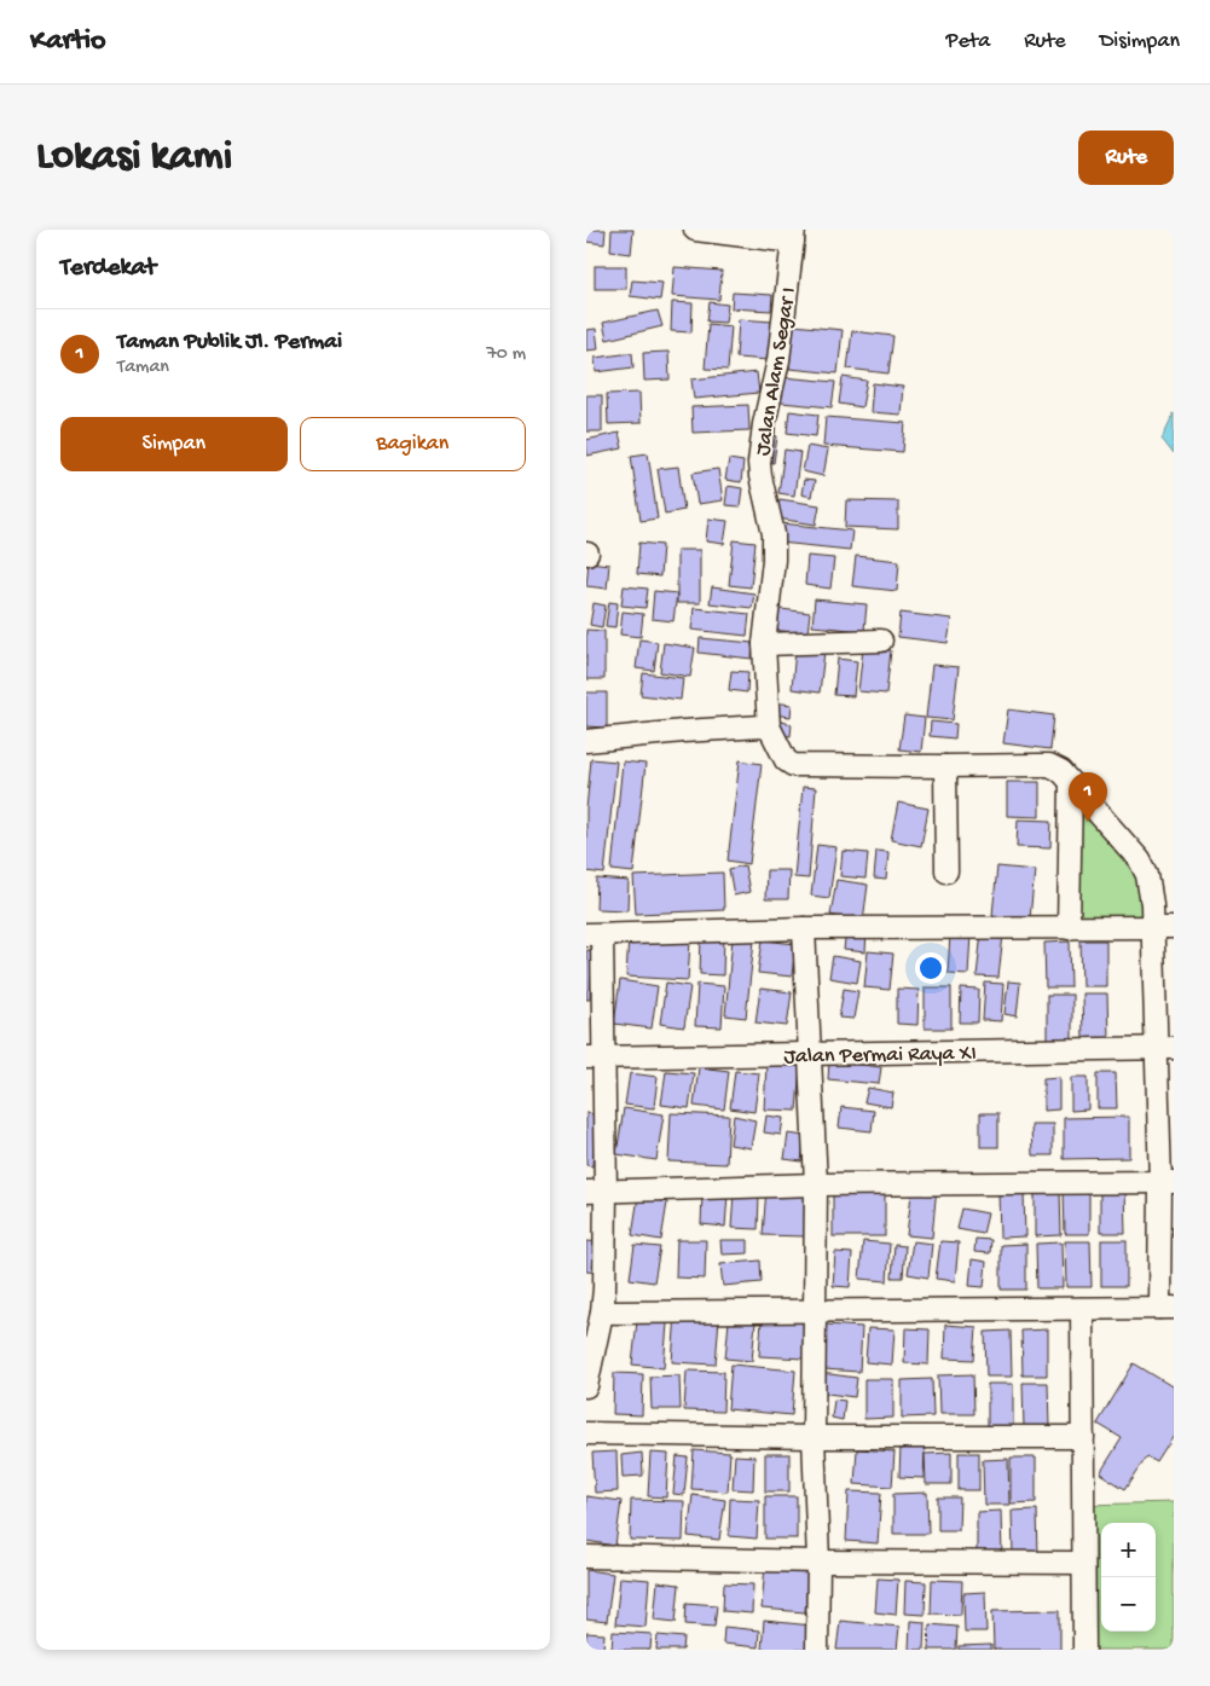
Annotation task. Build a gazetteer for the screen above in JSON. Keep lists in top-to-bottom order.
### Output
{
  "streets": {
    "street": ["Jalan Alam Segar I", "Jalan Permai Raya XI"]
  },
  "page": {
    "header": "Kartio",
    "nav": ["Peta", "Rute", "Disimpan"],
    "buttons": [
      "Rute",
      ["Simpan", "Bagikan"]
    ],
    "title": "Lokasi kami",
    "heading": "Terdekat",
    "list": [
      {
        "mark": "1",
        "name": "Taman Publik Jl. Permai",
        "note": "Taman",
        "value": "70 m"
      }
    ],
    "pins": "1",
    "map_buttons": ["+", "−"]
  }
}
